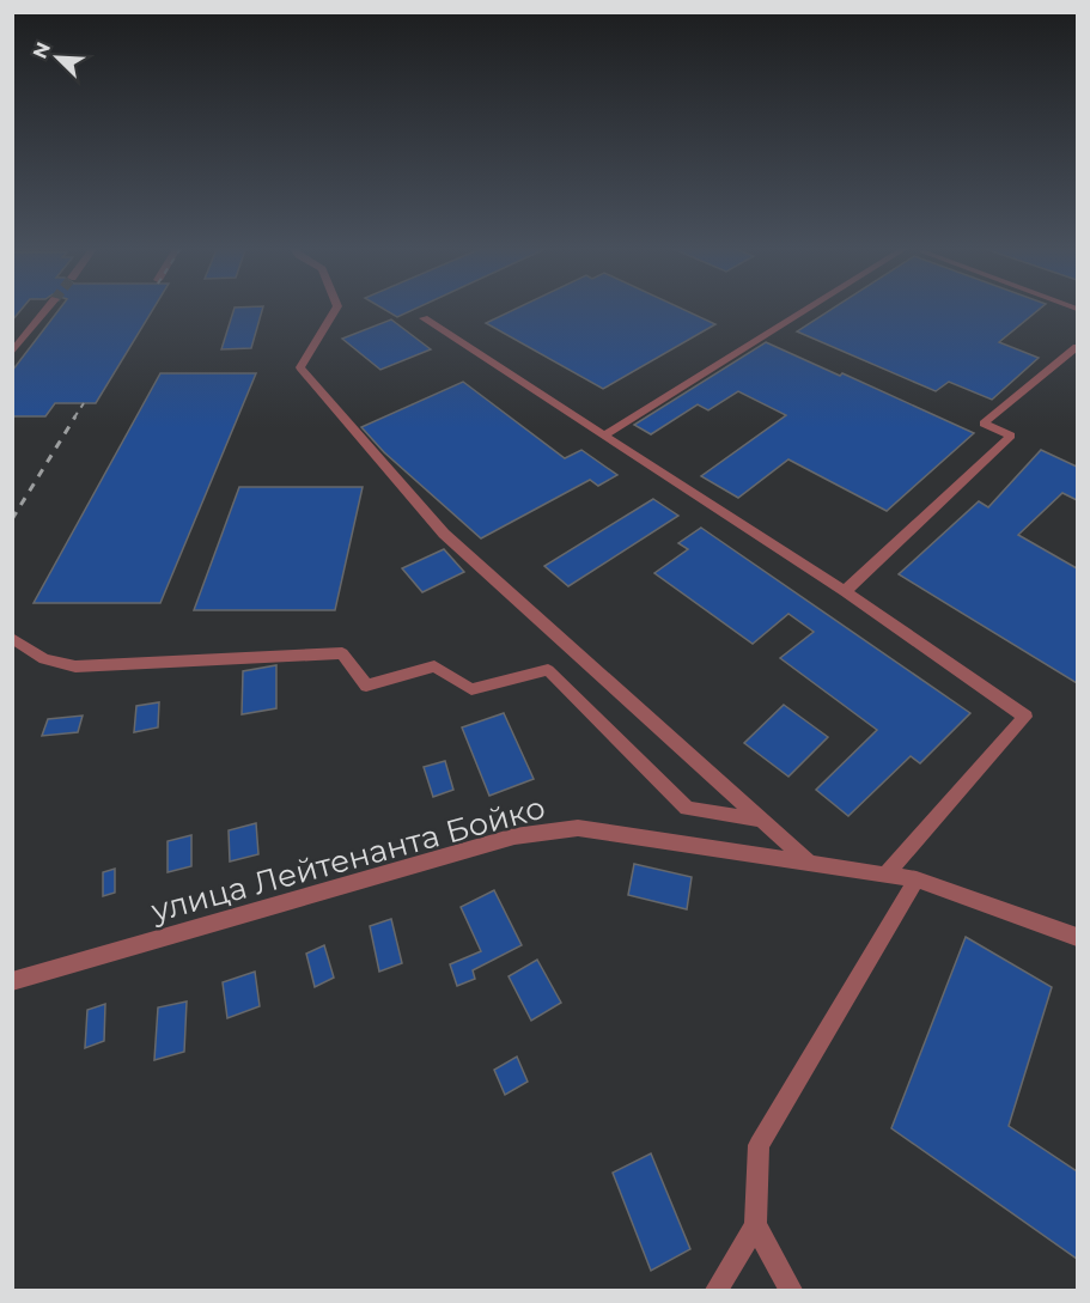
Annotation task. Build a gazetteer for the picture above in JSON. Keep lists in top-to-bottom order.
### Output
{
  "streets": {
    "street": ["улица Лейтенанта Бойко"]
  },
  "north": "top left"
}
